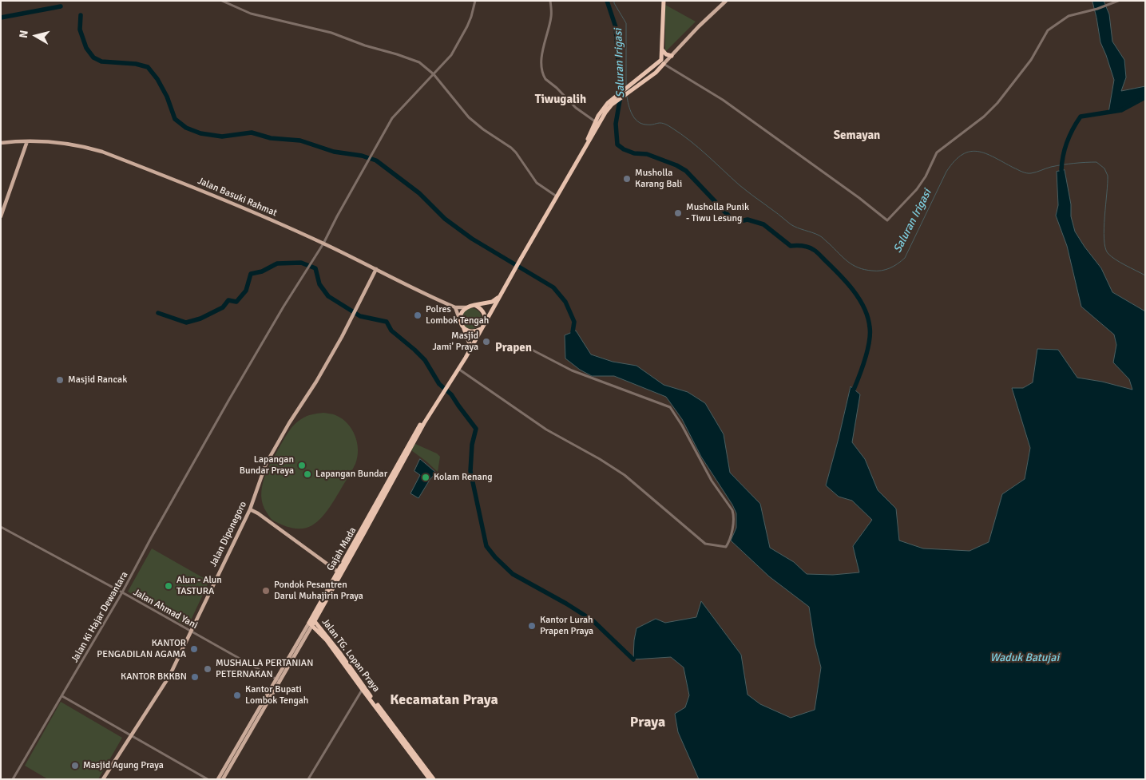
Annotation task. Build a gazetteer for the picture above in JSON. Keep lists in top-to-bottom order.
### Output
{
  "streets": {
    "highway": ["Gajah Mada", "Jalan TG. Lopan Praya"],
    "main road": ["Jalan Basuki Rahmat", "Jalan Diponegoro"],
    "street": ["Jalan Ahmad Yani", "Jalan Ki Hajar Dewantara"]
  },
  "crossings": [
    ["Jalan Basuki Rahmat", "Jalan Diponegoro"],
    ["Jalan Basuki Rahmat", "Jalan Ki Hajar Dewantara"],
    ["Jalan Diponegoro", "Jalan Ahmad Yani"],
    ["Gajah Mada", "Jalan Ahmad Yani"],
    ["Gajah Mada", "Jalan TG. Lopan Praya"],
    ["Jalan Ahmad Yani", "Jalan Ki Hajar Dewantara"]
  ],
  "districts": [
    "Tiwugalih",
    "Semayan",
    "Prapen",
    "Kecamatan Praya",
    "Praya"
  ],
  "water": ["Saluran Irigasi", "Waduk Batujai"],
  "places": [
    "Musholla Karang Bali",
    "Musholla Punik - Tiwu Lesung",
    "Polres Lombok Tengah",
    "Masjid Jami' Praya",
    "Masjid Rancak",
    "Lapangan Bundar Praya",
    "Lapangan Bundar",
    "Kolam Renang",
    "Alun - Alun TASTURA",
    "Pondok Pesantren Darul Muhajirin Praya",
    "Kantor Lurah Prapen Praya",
    "KANTOR PENGADILAN AGAMA",
    "MUSHALLA PERTANIAN PETERNAKAN",
    "KANTOR BKKBN",
    "Kantor Bupati Lombok Tengah",
    "Masjid Agung Praya"
  ],
  "north": "left"
}
